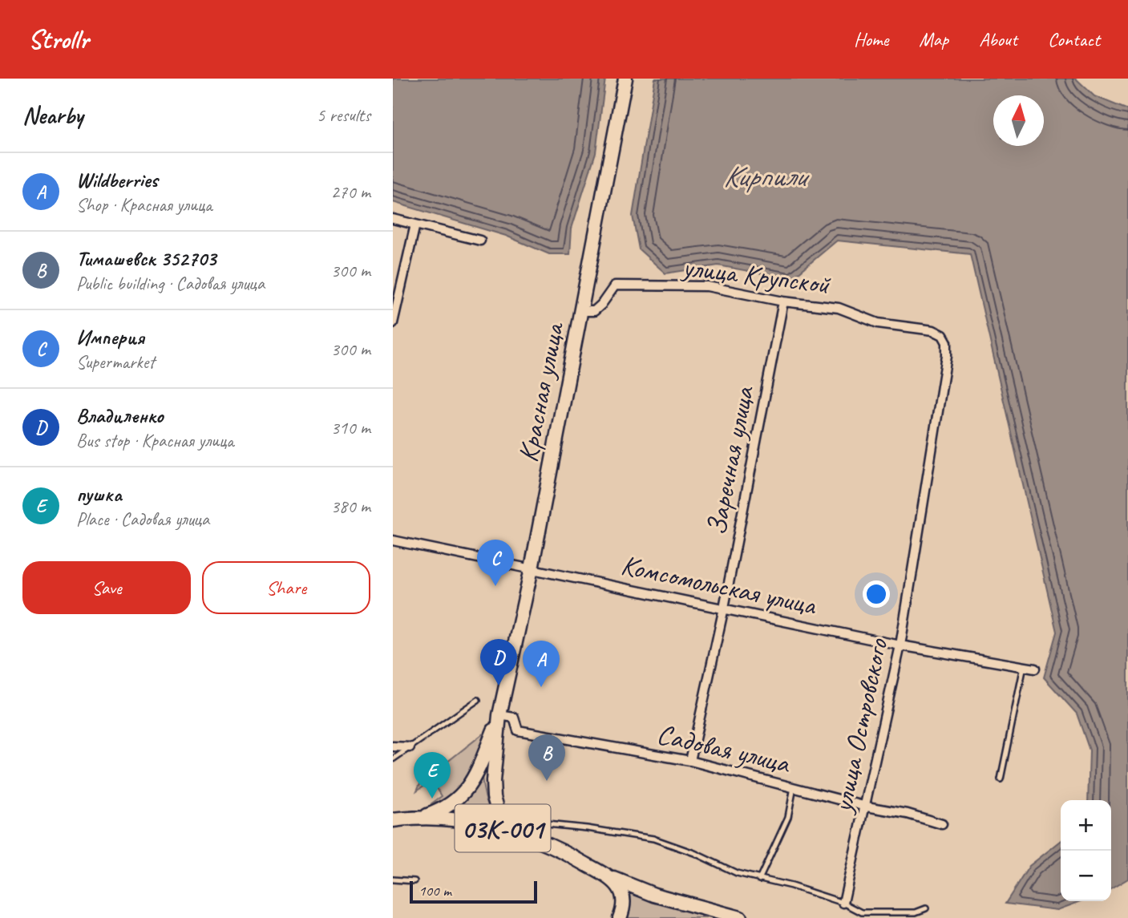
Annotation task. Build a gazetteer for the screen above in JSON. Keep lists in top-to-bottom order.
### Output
{
  "streets": {
    "main road": ["Красная улица", "03К-001"],
    "street": [
      "улица Крупской",
      "Заречная улица",
      "Комсомольская улица",
      "улица Островского",
      "Садовая улица"
    ]
  },
  "crossings": [
    ["улица Крупской", "Красная улица"],
    ["улица Крупской", "Заречная улица"],
    ["улица Крупской", "улица Островского"],
    ["Красная улица", "Комсомольская улица"],
    ["Красная улица", "Садовая улица"],
    ["Заречная улица", "Комсомольская улица"],
    ["Заречная улица", "Садовая улица"],
    ["Комсомольская улица", "улица Островского"],
    ["улица Островского", "Садовая улица"]
  ],
  "water": ["Кирпили"],
  "scale_bar": "100 m",
  "north": "top",
  "page": {
    "header": "Strollr",
    "nav": [
      "Home",
      "Map",
      "About",
      "Contact"
    ],
    "heading": ["Nearby", "5 results"],
    "list": [
      {
        "mark": "A",
        "name": "Wildberries",
        "note": "Shop · Красная улица",
        "value": "270 m"
      },
      {
        "mark": "B",
        "name": "Тимашевск 352703",
        "note": "Public building · Садовая улица",
        "value": "300 m"
      },
      {
        "mark": "C",
        "name": "Империя",
        "note": "Supermarket",
        "value": "300 m"
      },
      {
        "mark": "D",
        "name": "Владиленко",
        "note": "Bus stop · Красная улица",
        "value": "310 m"
      },
      {
        "mark": "E",
        "name": "пушка",
        "note": "Place · Садовая улица",
        "value": "380 m"
      }
    ],
    "pins": [
      "C",
      "D",
      "A",
      "B",
      "E"
    ],
    "buttons": ["Save", "Share"],
    "map_buttons": ["+", "−"],
    "scale": "100 m"
  }
}
